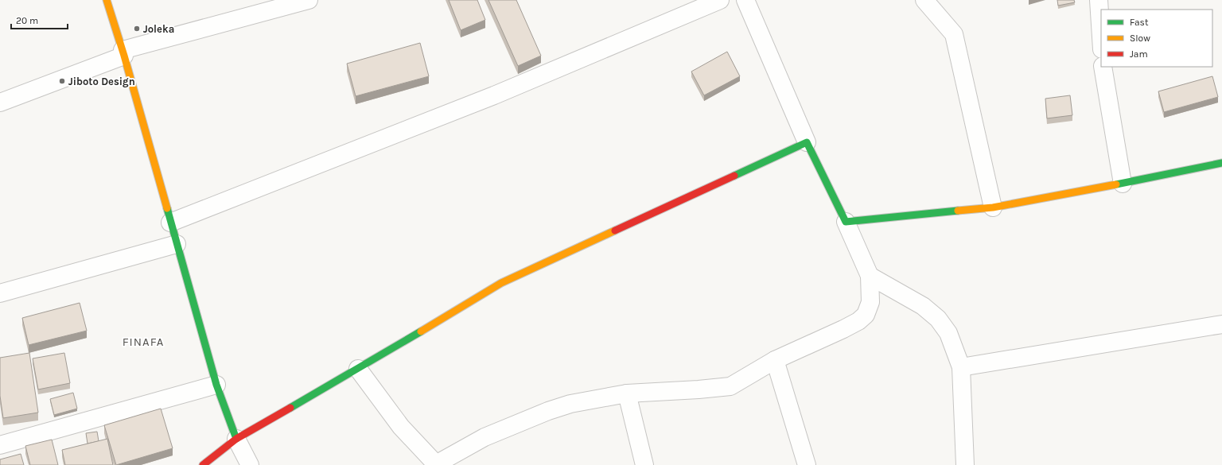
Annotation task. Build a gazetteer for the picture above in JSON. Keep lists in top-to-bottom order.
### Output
{
  "districts": ["FINAFA"],
  "places": ["Joleka", "Jiboto Design"],
  "legend": ["Fast", "Slow", "Jam"],
  "scale_bar": "20 m"
}
